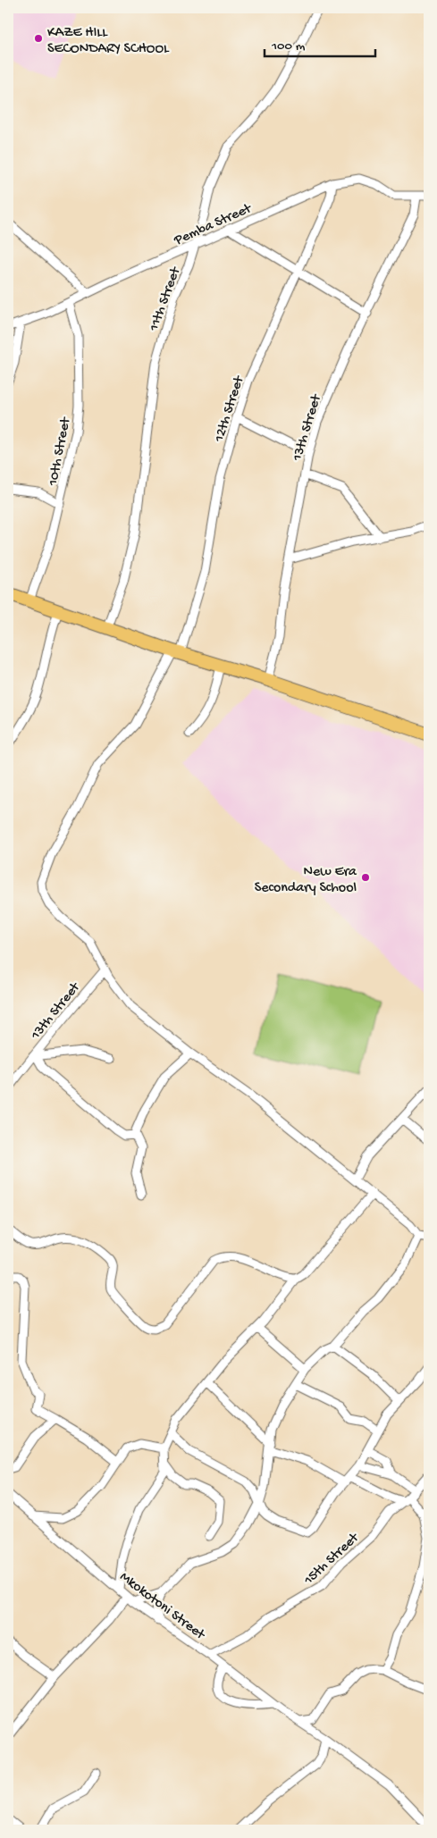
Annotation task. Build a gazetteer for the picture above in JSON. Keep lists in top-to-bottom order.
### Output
{
  "streets": {
    "street": [
      "Pemba Street",
      "11th Street",
      "12th Street",
      "13th Street",
      "10th Street",
      "15th Street",
      "Mkokotoni Street"
    ]
  },
  "crossings": [
    ["Pemba Street", "11th Street"],
    ["Pemba Street", "12th Street"],
    ["Pemba Street", "13th Street"],
    ["Pemba Street", "10th Street"],
    ["12th Street", "13th Street"],
    ["15th Street", "Mkokotoni Street"]
  ],
  "places": ["KAZE HILL SECONDARY SCHOOL", "New Era Secondary School"],
  "scale_bar": "100 m"
}
